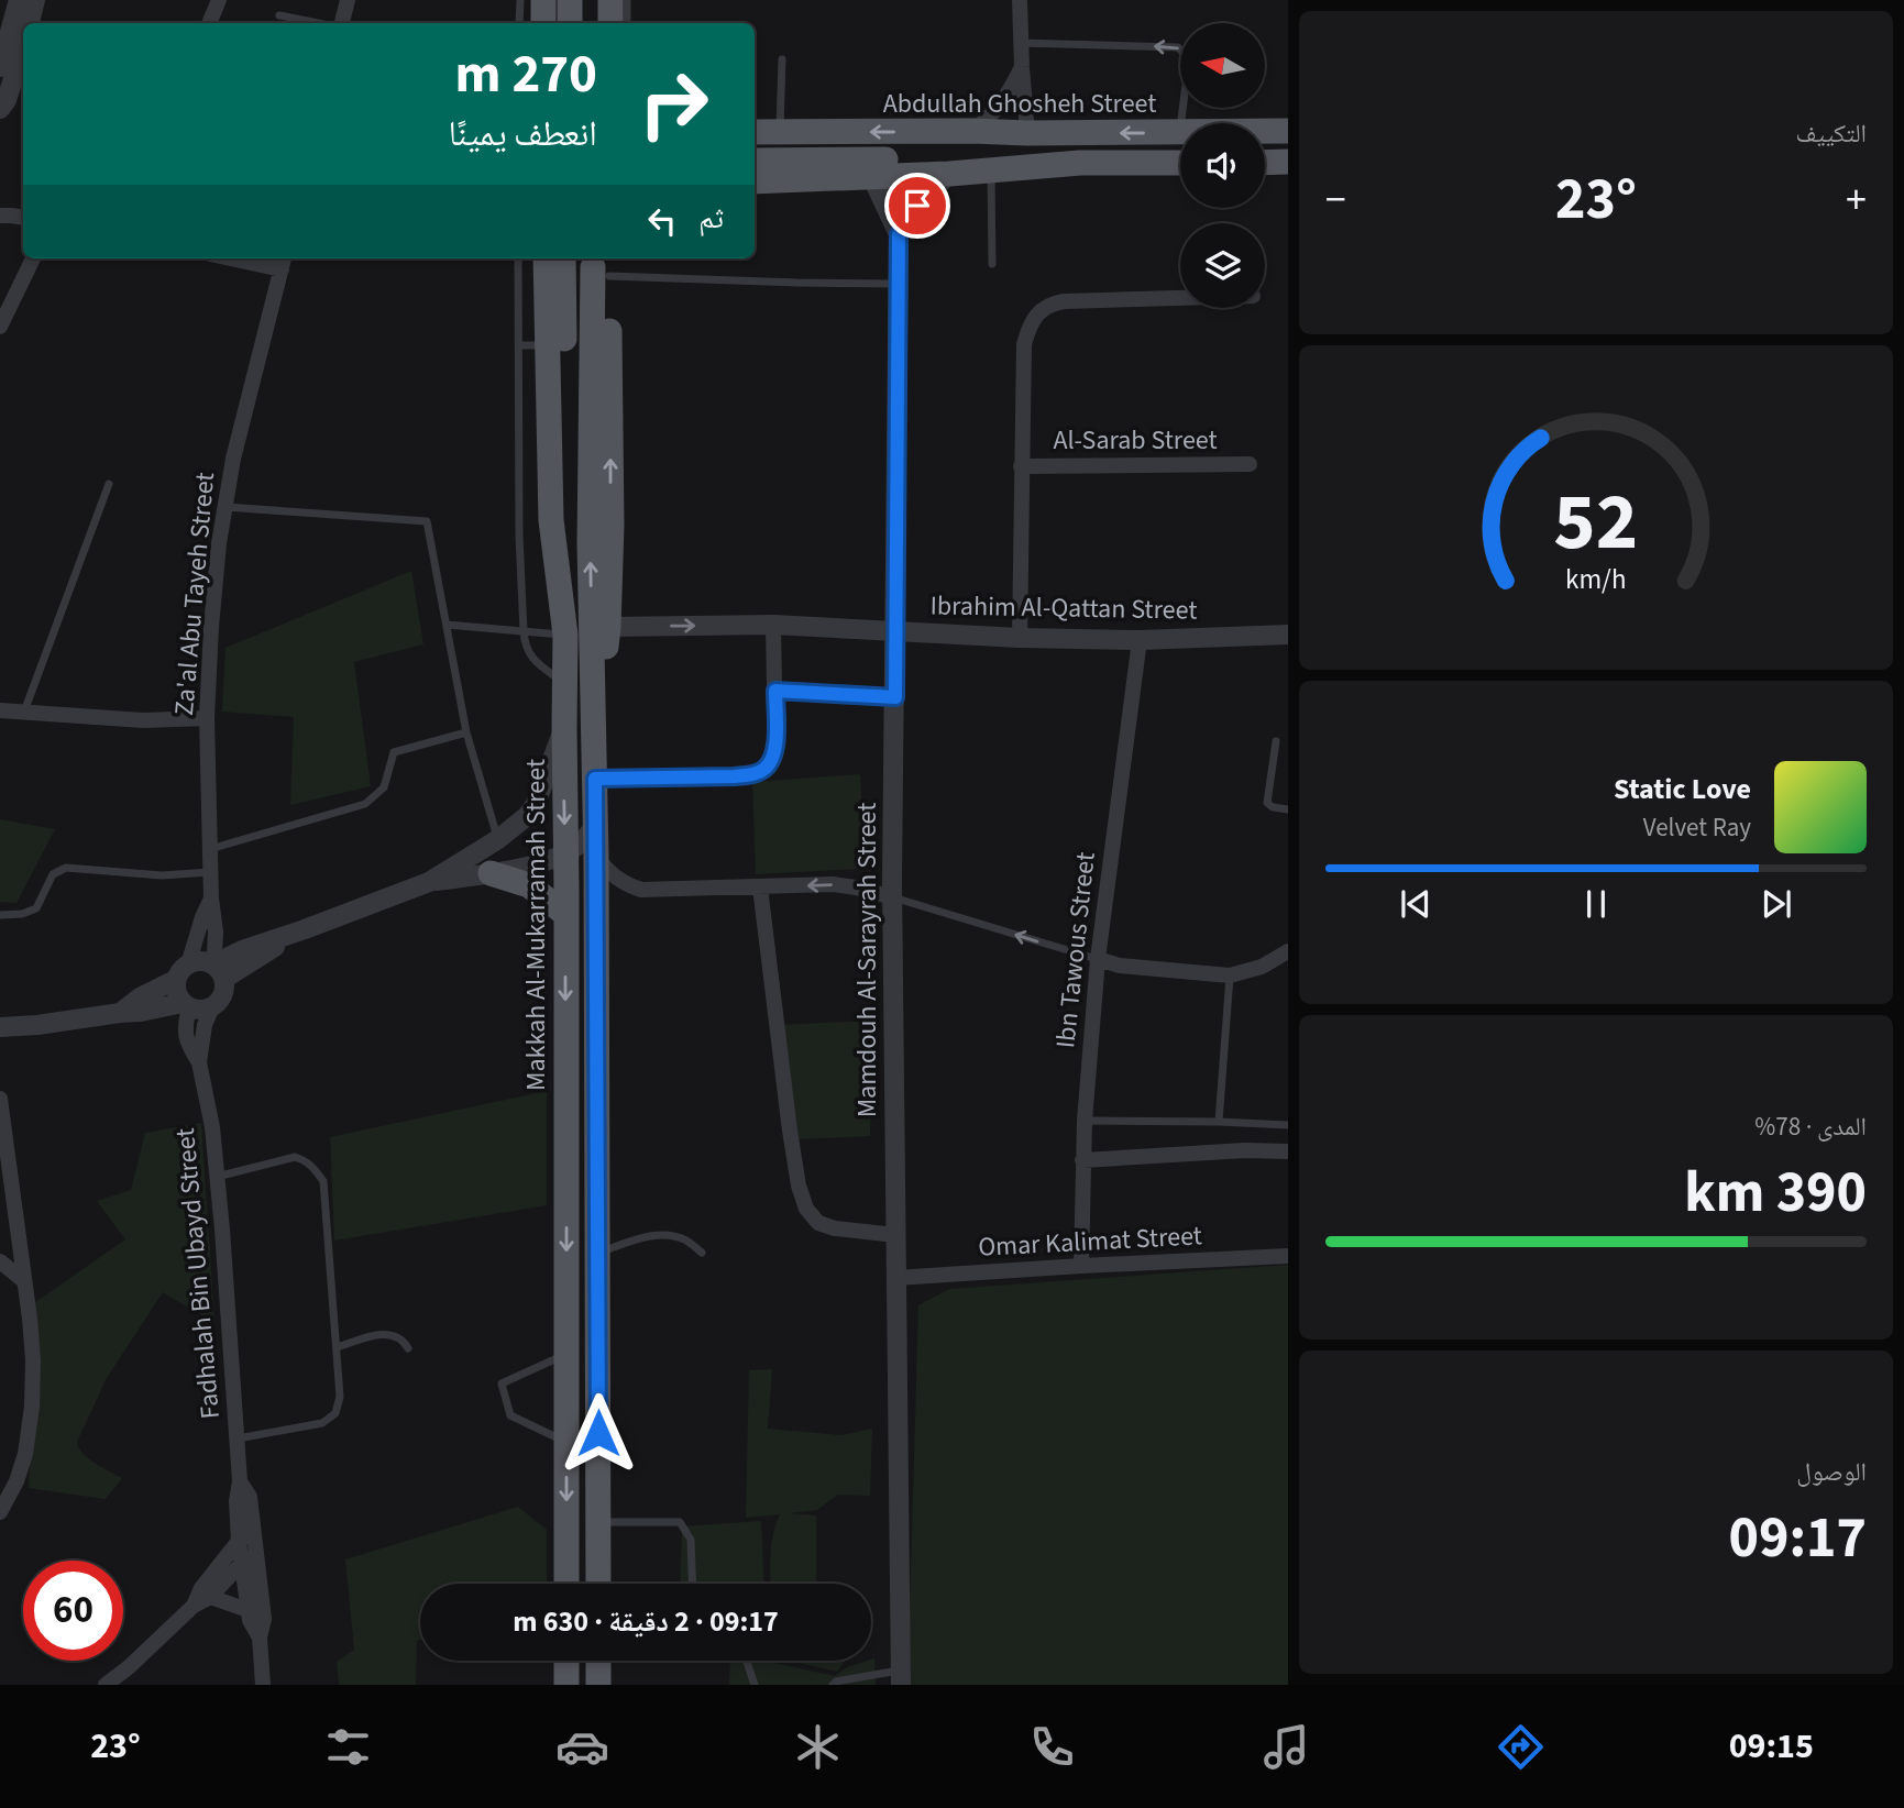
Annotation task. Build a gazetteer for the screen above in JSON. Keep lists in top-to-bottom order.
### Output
{
  "streets": {
    "main road": ["Abdullah Ghosheh Street", "Makkah Al-Mukarramah Street"],
    "street": [
      "Al-Sarab Street",
      "Za'al Abu Tayeh Street",
      "Ibrahim Al-Qattan Street",
      "Ibn Tawous Street",
      "Mamdouh Al-Sarayrah Street",
      "Omar Kalimat Street",
      "Fadhalah Bin Ubayd Street"
    ]
  },
  "crossings": [
    ["Za'al Abu Tayeh Street", "Fadhalah Bin Ubayd Street"],
    ["Ibrahim Al-Qattan Street", "Ibn Tawous Street"],
    ["Ibrahim Al-Qattan Street", "Mamdouh Al-Sarayrah Street"],
    ["Ibn Tawous Street", "Omar Kalimat Street"],
    ["Mamdouh Al-Sarayrah Street", "Omar Kalimat Street"]
  ],
  "north": "left",
  "page": {
    "tile": [
      "التكييف",
      ["المدى · 78%", "390 km"],
      ["الوصول", "09:17"]
    ],
    "turn": ["270 m", "انعطف يمينًا"],
    "heat": ["−", "23°", "+"],
    "then": "ثم",
    "song": ["Static Love", "Velvet Ray"],
    "limit": "60",
    "trip": "09:17 · 2 دقيقة · 630 m",
    "tabs": ["09:15", "23°"],
    "gauge": ["52", "km/h"]
  }
}
